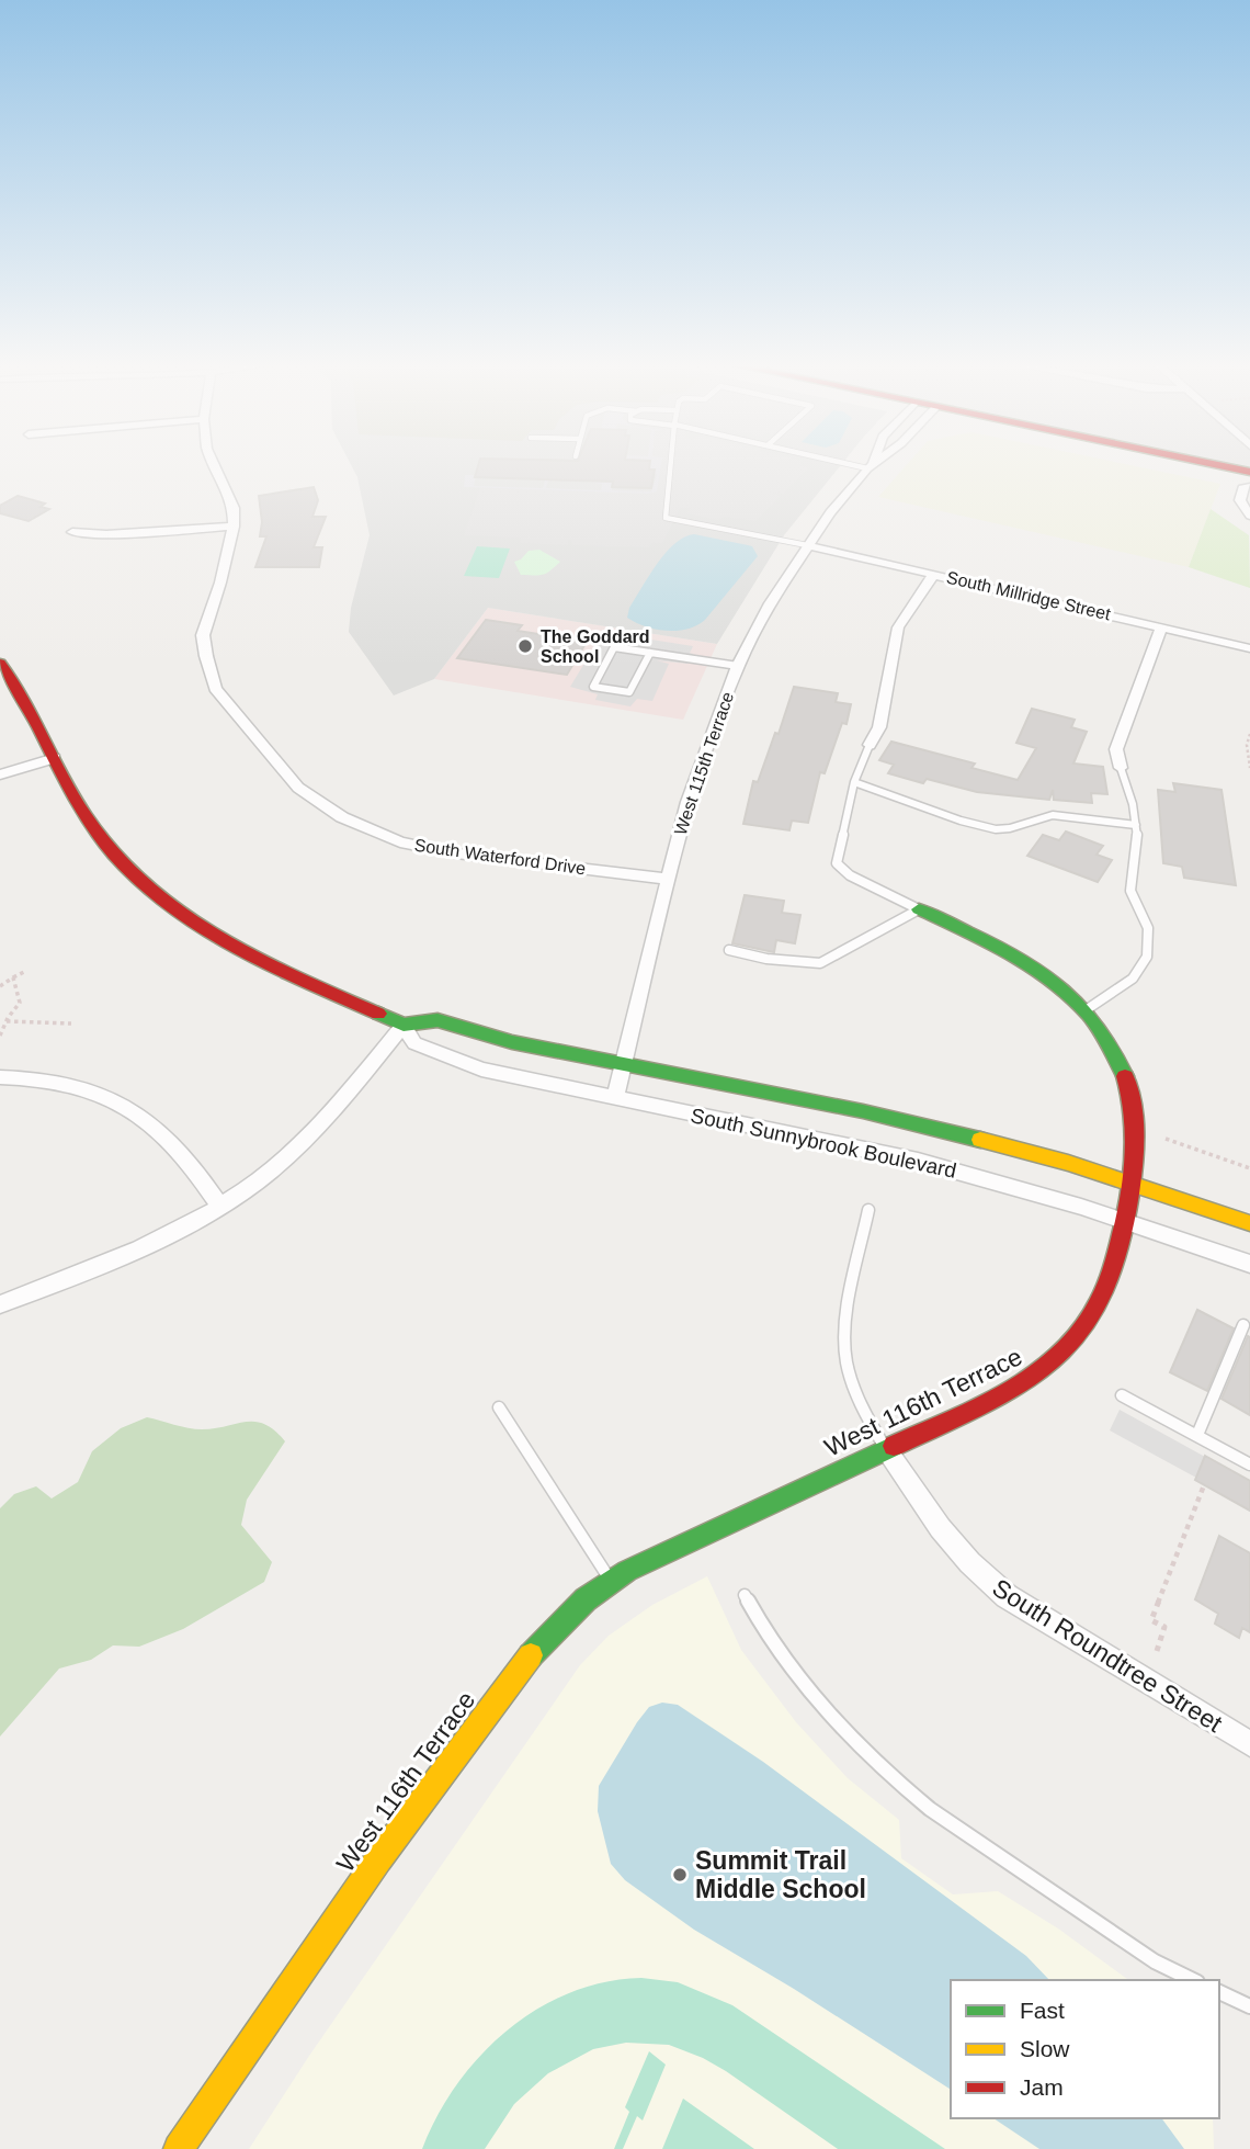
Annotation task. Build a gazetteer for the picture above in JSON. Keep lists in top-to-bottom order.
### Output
{
  "streets": {
    "street": [
      "South Millridge Street",
      "West 115th Terrace",
      "South Waterford Drive",
      "South Sunnybrook Boulevard",
      "West 116th Terrace",
      "South Roundtree Street"
    ]
  },
  "crossings": [
    ["South Millridge Street", "West 115th Terrace"],
    ["South Millridge Street", "West 116th Terrace"],
    ["West 115th Terrace", "South Waterford Drive"],
    ["West 115th Terrace", "South Sunnybrook Boulevard"],
    ["South Sunnybrook Boulevard", "West 116th Terrace"],
    ["West 116th Terrace", "South Roundtree Street"]
  ],
  "places": ["The Goddard School", "Summit Trail Middle School"],
  "legend": ["Fast", "Slow", "Jam"]
}
